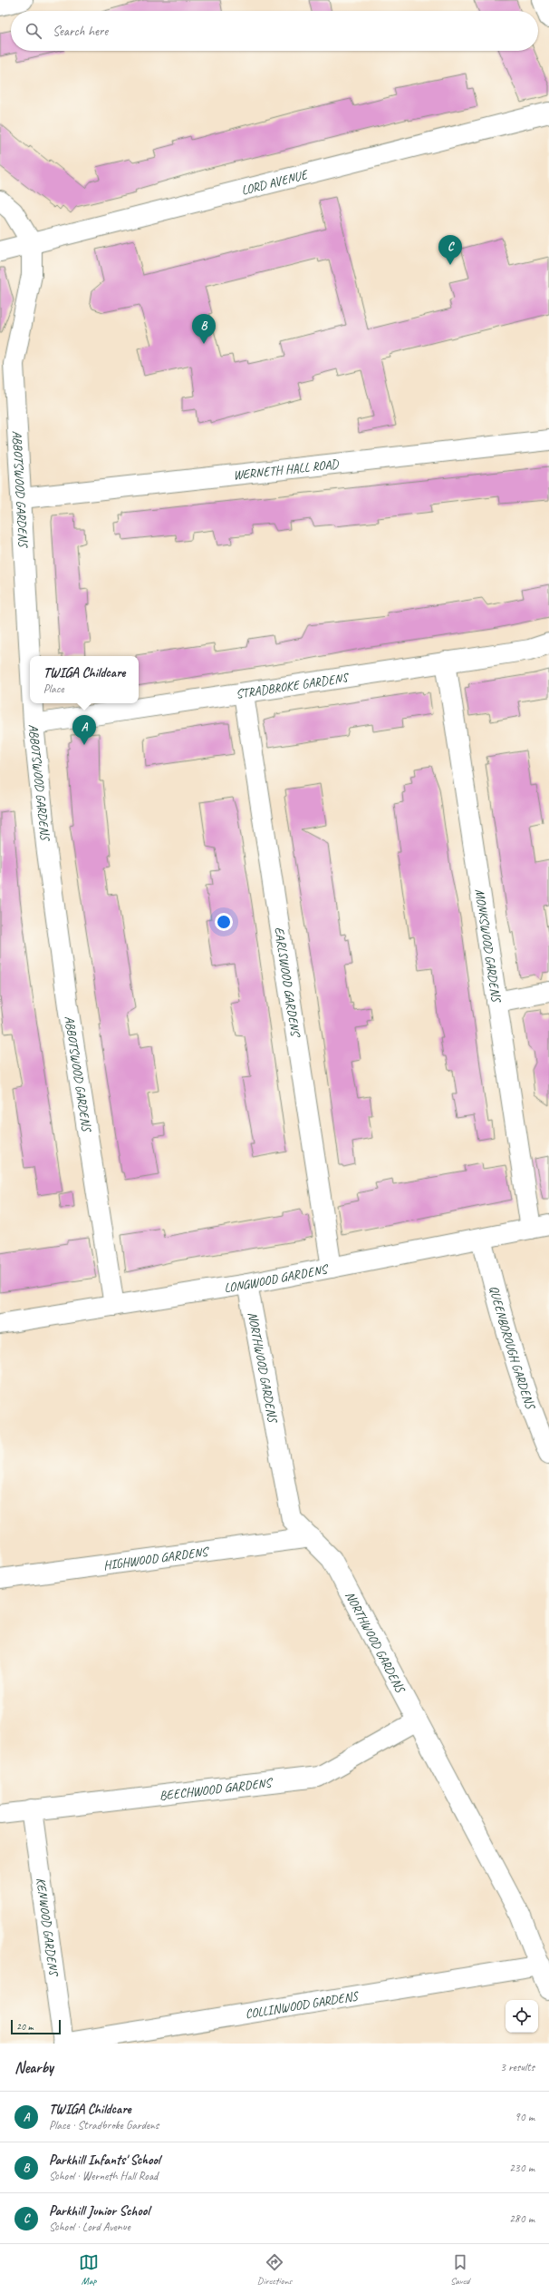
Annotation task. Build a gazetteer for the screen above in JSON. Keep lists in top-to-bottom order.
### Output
{
  "streets": {
    "street": [
      "LORD AVENUE",
      "WERNETH HALL ROAD",
      "ABBOTSWOOD GARDENS",
      "STRADBROKE GARDENS",
      "MONKSWOOD GARDENS",
      "EARLSWOOD GARDENS",
      "LONGWOOD GARDENS",
      "QUEENBOROUGH GARDENS",
      "NORTHWOOD GARDENS",
      "HIGHWOOD GARDENS",
      "BEECHWOOD GARDENS",
      "KENWOOD GARDENS",
      "COLLINWOOD GARDENS"
    ]
  },
  "crossings": [
    ["LORD AVENUE", "ABBOTSWOOD GARDENS"],
    ["WERNETH HALL ROAD", "ABBOTSWOOD GARDENS"],
    ["ABBOTSWOOD GARDENS", "STRADBROKE GARDENS"],
    ["ABBOTSWOOD GARDENS", "LONGWOOD GARDENS"],
    ["STRADBROKE GARDENS", "MONKSWOOD GARDENS"],
    ["STRADBROKE GARDENS", "EARLSWOOD GARDENS"],
    ["MONKSWOOD GARDENS", "LONGWOOD GARDENS"],
    ["EARLSWOOD GARDENS", "LONGWOOD GARDENS"],
    ["LONGWOOD GARDENS", "QUEENBOROUGH GARDENS"],
    ["LONGWOOD GARDENS", "NORTHWOOD GARDENS"],
    ["NORTHWOOD GARDENS", "HIGHWOOD GARDENS"],
    ["NORTHWOOD GARDENS", "BEECHWOOD GARDENS"],
    ["NORTHWOOD GARDENS", "COLLINWOOD GARDENS"],
    ["BEECHWOOD GARDENS", "KENWOOD GARDENS"],
    ["KENWOOD GARDENS", "COLLINWOOD GARDENS"]
  ],
  "scale_bar": "20 m",
  "page": {
    "search": "Search here",
    "pins": ["C", "B", "A"],
    "popup": ["TWIGA Childcare", "Place"],
    "scale": "20 m",
    "heading": ["Nearby", "3 results"],
    "list": [
      {
        "mark": "A",
        "name": "TWIGA Childcare",
        "note": "Place · Stradbroke Gardens",
        "value": "90 m"
      },
      {
        "mark": "B",
        "name": "Parkhill Infants' School",
        "note": "School · Werneth Hall Road",
        "value": "230 m"
      },
      {
        "mark": "C",
        "name": "Parkhill Junior School",
        "note": "School · Lord Avenue",
        "value": "280 m"
      }
    ],
    "nav": ["Map", "Directions", "Saved"]
  }
}
